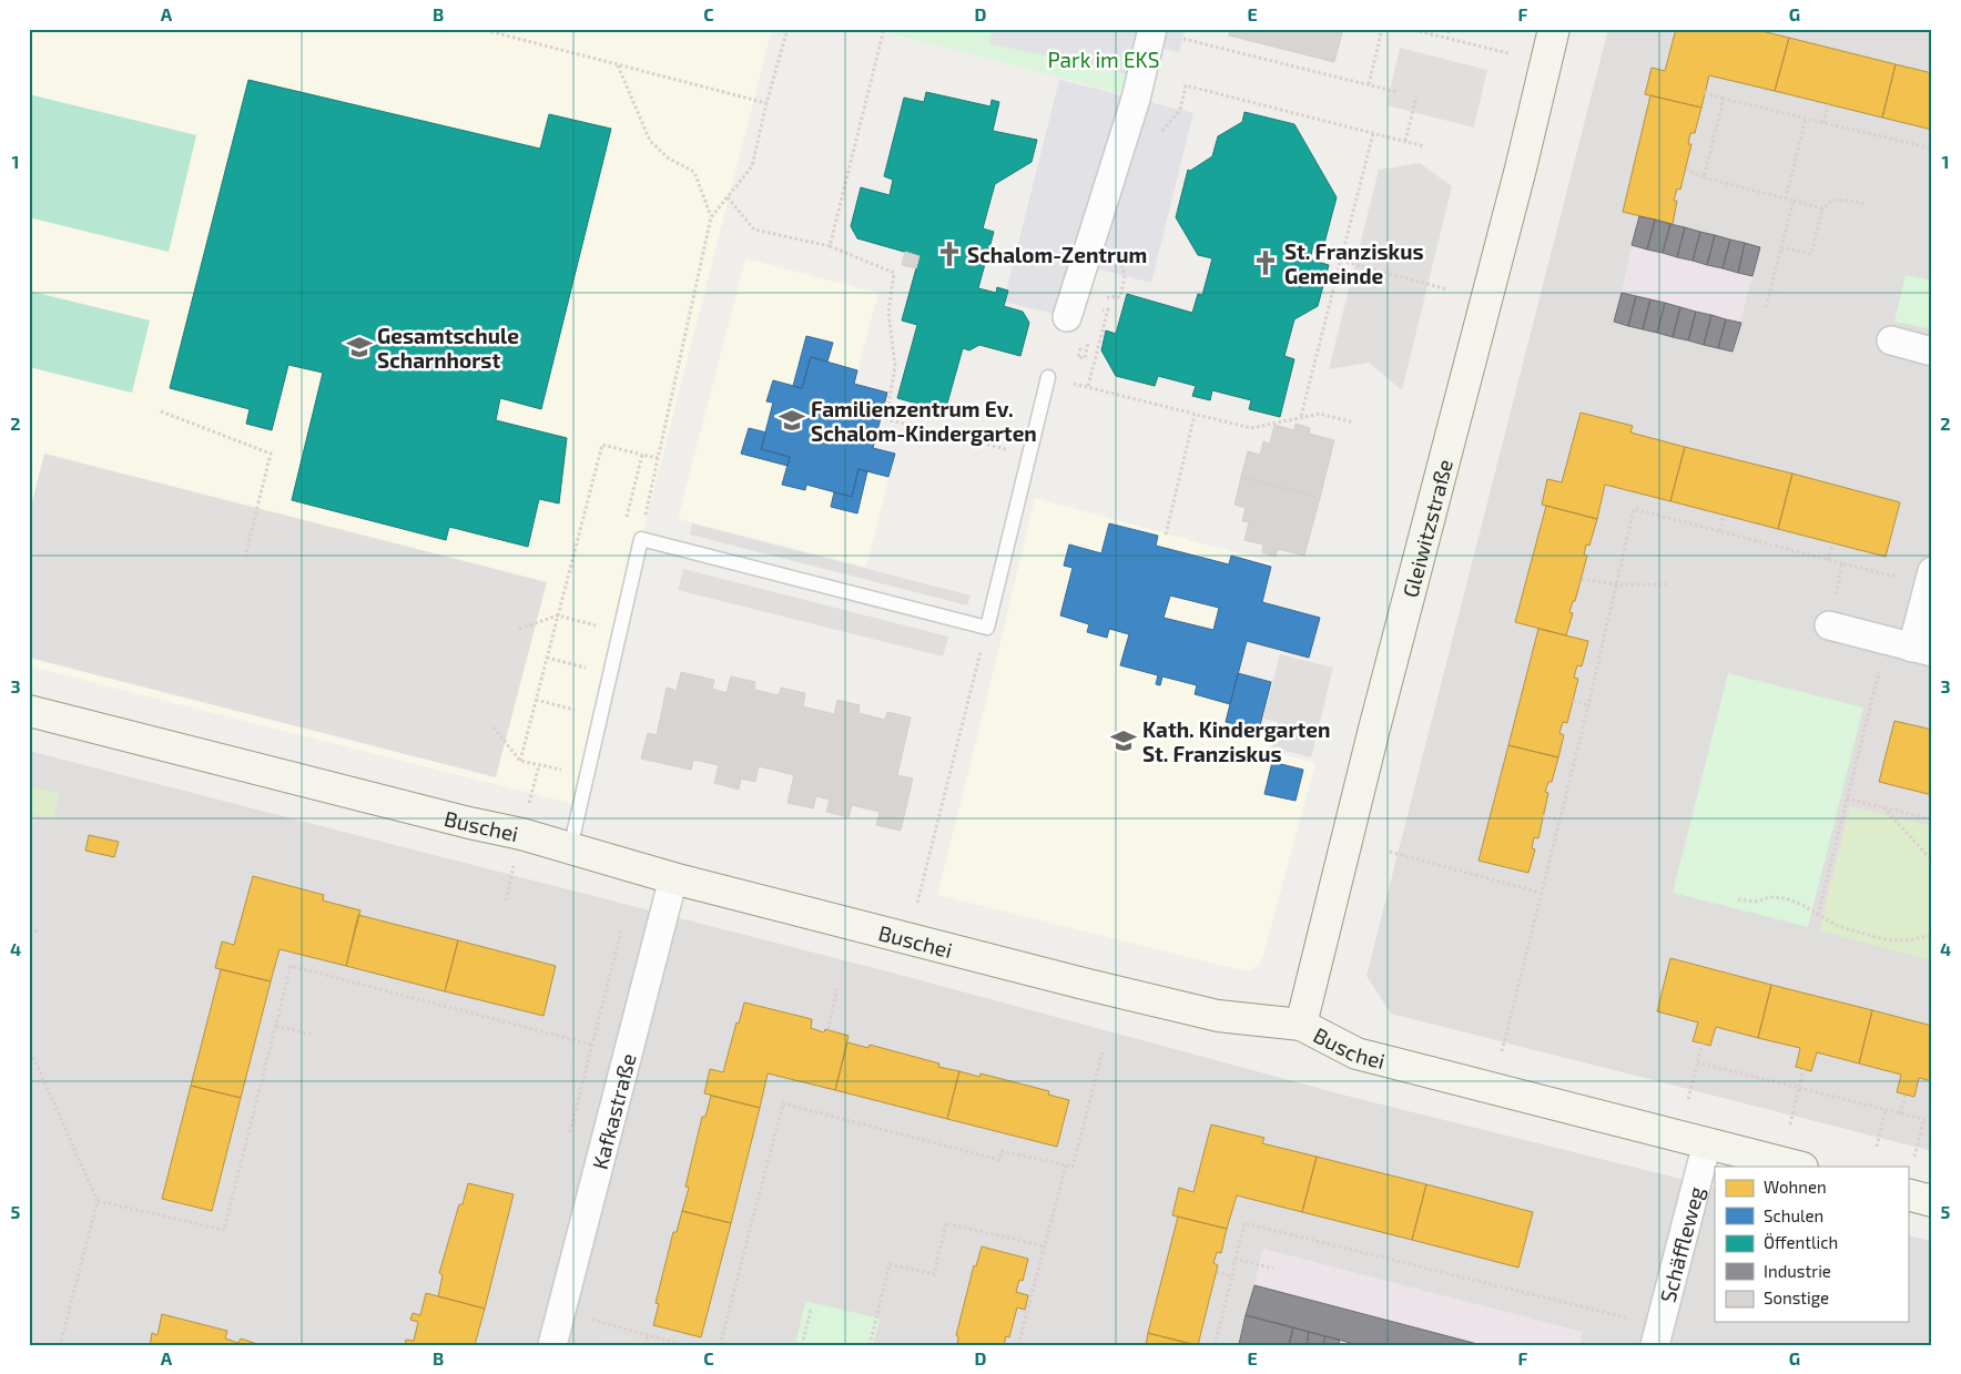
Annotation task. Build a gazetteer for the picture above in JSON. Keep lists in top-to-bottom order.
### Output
{
  "streets": {
    "street": [
      "Gleiwitzstraße",
      "Buschei",
      "Kafkastraße",
      "Schäffleweg"
    ]
  },
  "crossings": [
    ["Gleiwitzstraße", "Buschei"],
    ["Buschei", "Kafkastraße"],
    ["Buschei", "Schäffleweg"]
  ],
  "parks": ["Park im EKS"],
  "places": {
    "church": ["Schalom-Zentrum", "St. Franziskus Gemeinde"],
    "school or university": ["Gesamtschule Scharnhorst", "Familienzentrum Ev. Schalom-Kindergarten", "Kath. Kindergarten St. Franziskus"]
  },
  "legend": [
    "Wohnen",
    "Schulen",
    "Öffentlich",
    "Industrie",
    "Sonstige"
  ],
  "grid": {
    "columns": [
      "A",
      "B",
      "C",
      "D",
      "E",
      "F",
      "G"
    ],
    "rows": [
      "1",
      "2",
      "3",
      "4",
      "5"
    ]
  }
}
